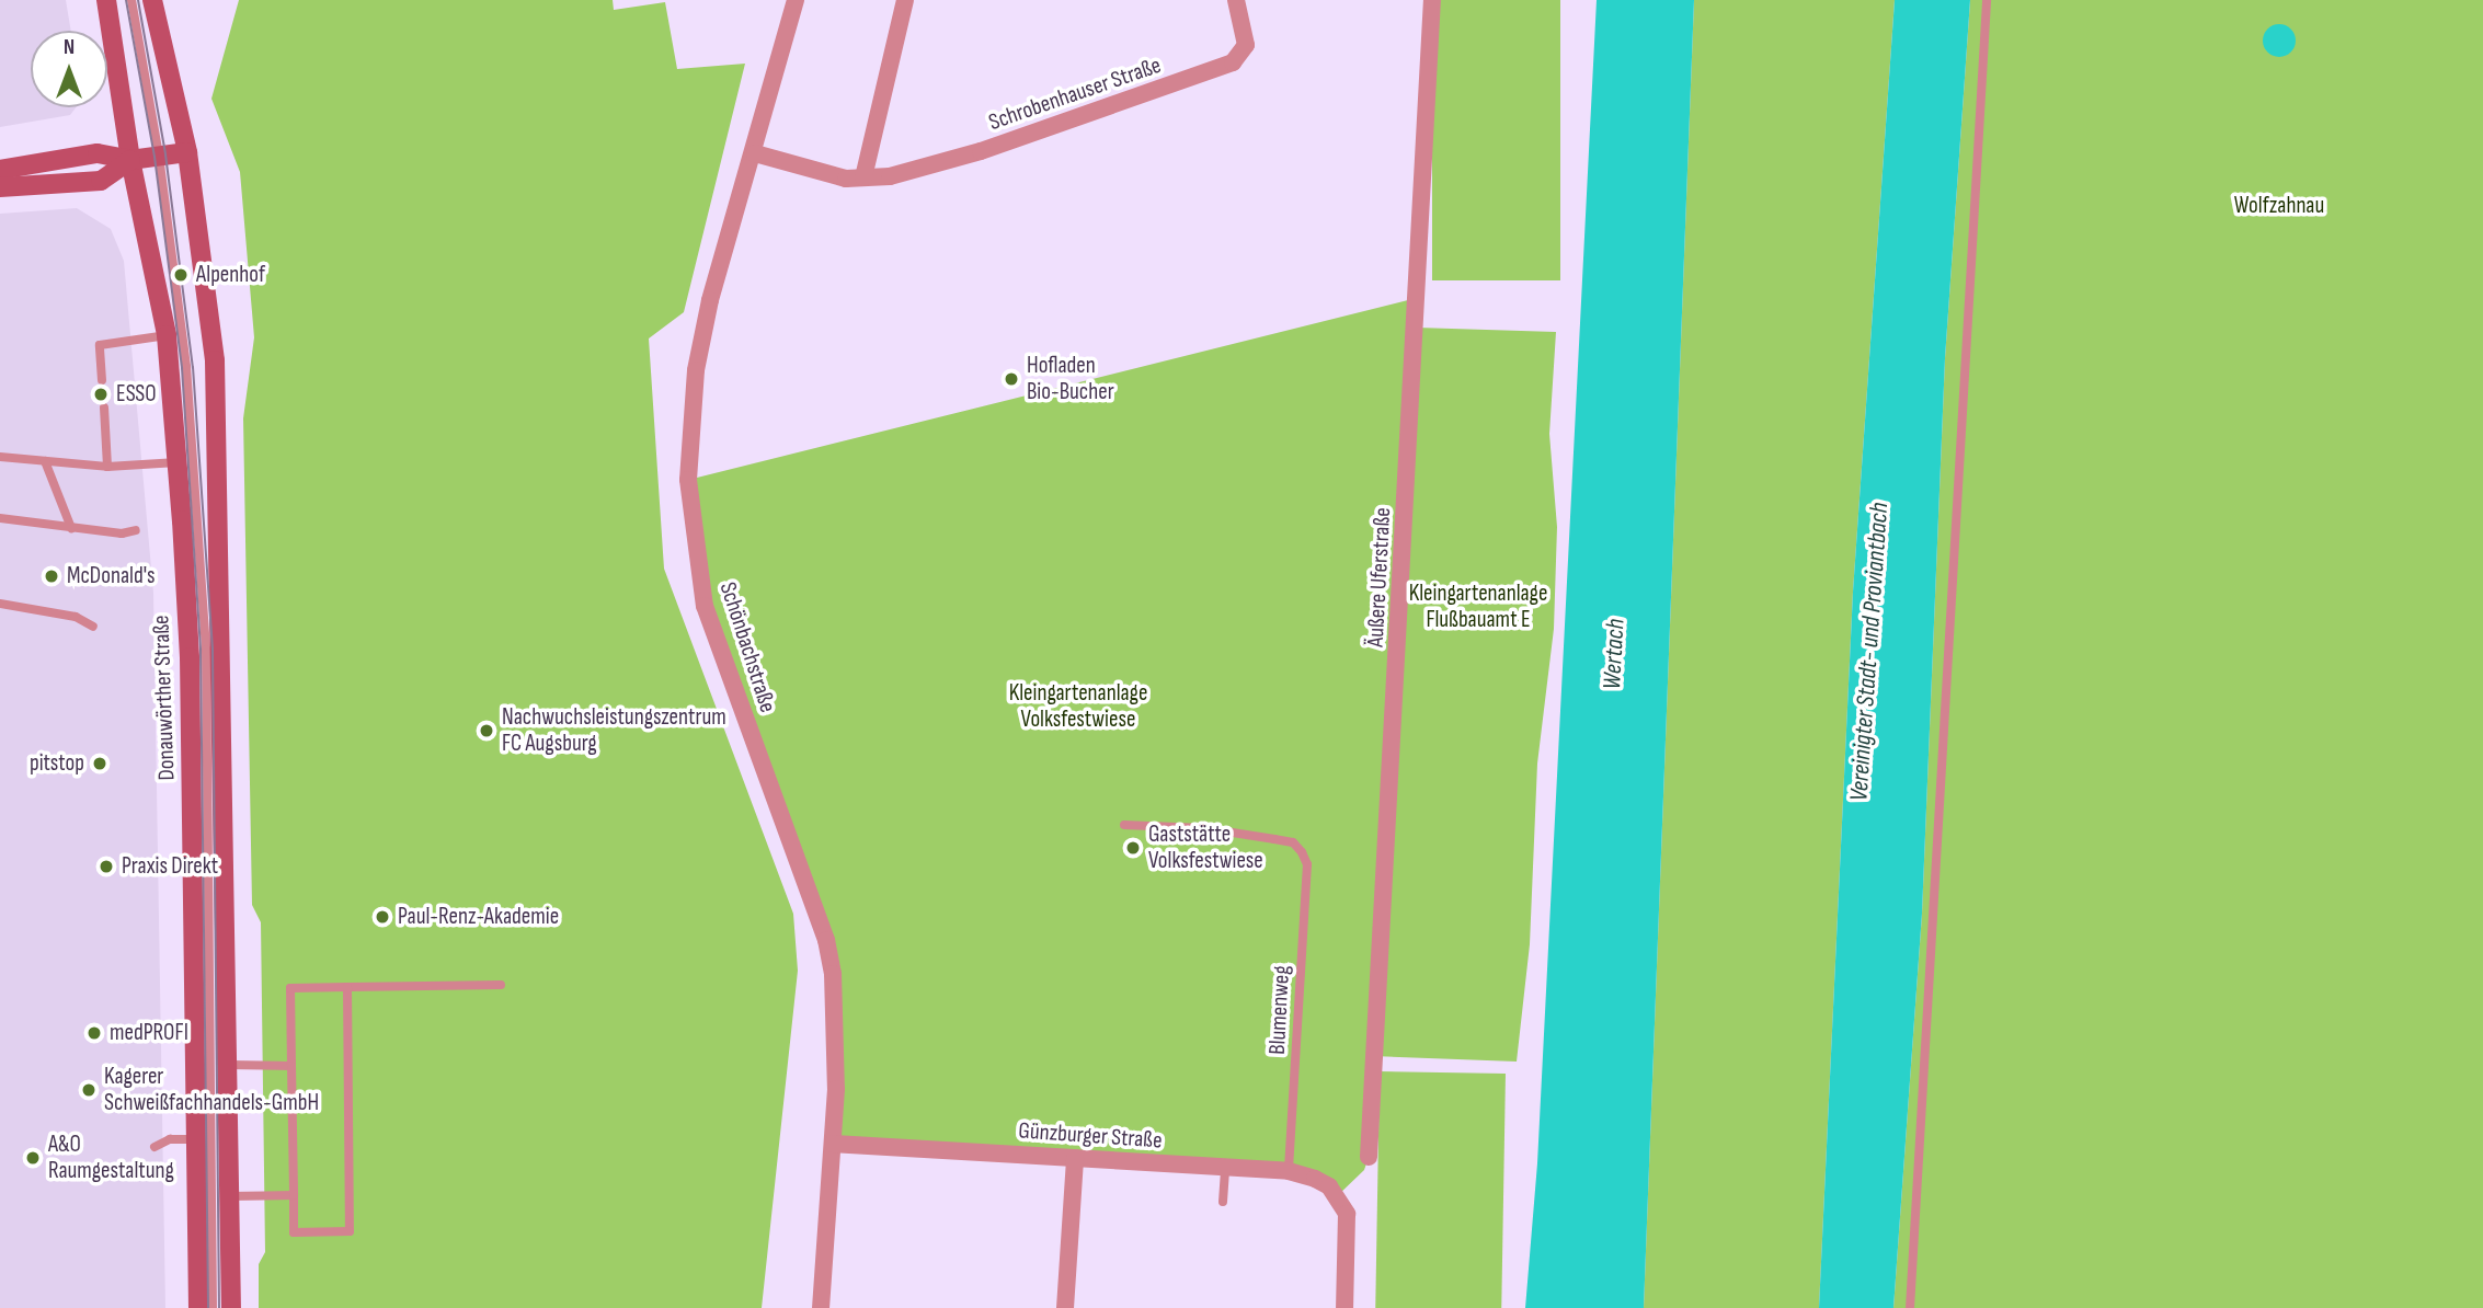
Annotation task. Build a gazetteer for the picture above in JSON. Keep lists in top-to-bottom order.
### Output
{
  "streets": {
    "main road": ["Donauwörther Straße"],
    "street": [
      "Schrobenhauser Straße",
      "Äußere Uferstraße",
      "Schönbachstraße",
      "Günzburger Straße"
    ],
    "lane": ["Blumenweg"]
  },
  "crossings": [
    ["Schrobenhauser Straße", "Schönbachstraße"],
    ["Schönbachstraße", "Günzburger Straße"],
    ["Blumenweg", "Günzburger Straße"]
  ],
  "water": ["Vereinigter Stadt- und Proviantbach", "Wertach"],
  "parks": ["Wolfzahnau", "Kleingartenanlage Flußbauamt E", "Kleingartenanlage Volksfestwiese"],
  "places": [
    "Alpenhof",
    "Hofladen Bio-Bucher",
    "ESSO",
    "McDonald's",
    "Nachwuchsleistungszentrum FC Augsburg",
    "pitstop",
    "Gaststätte Volksfestwiese",
    "Praxis Direkt",
    "Paul-Renz-Akademie",
    "medPROFI",
    "Kagerer Schweißfachhandels-GmbH",
    "A&O Raumgestaltung"
  ],
  "north": "top"
}
